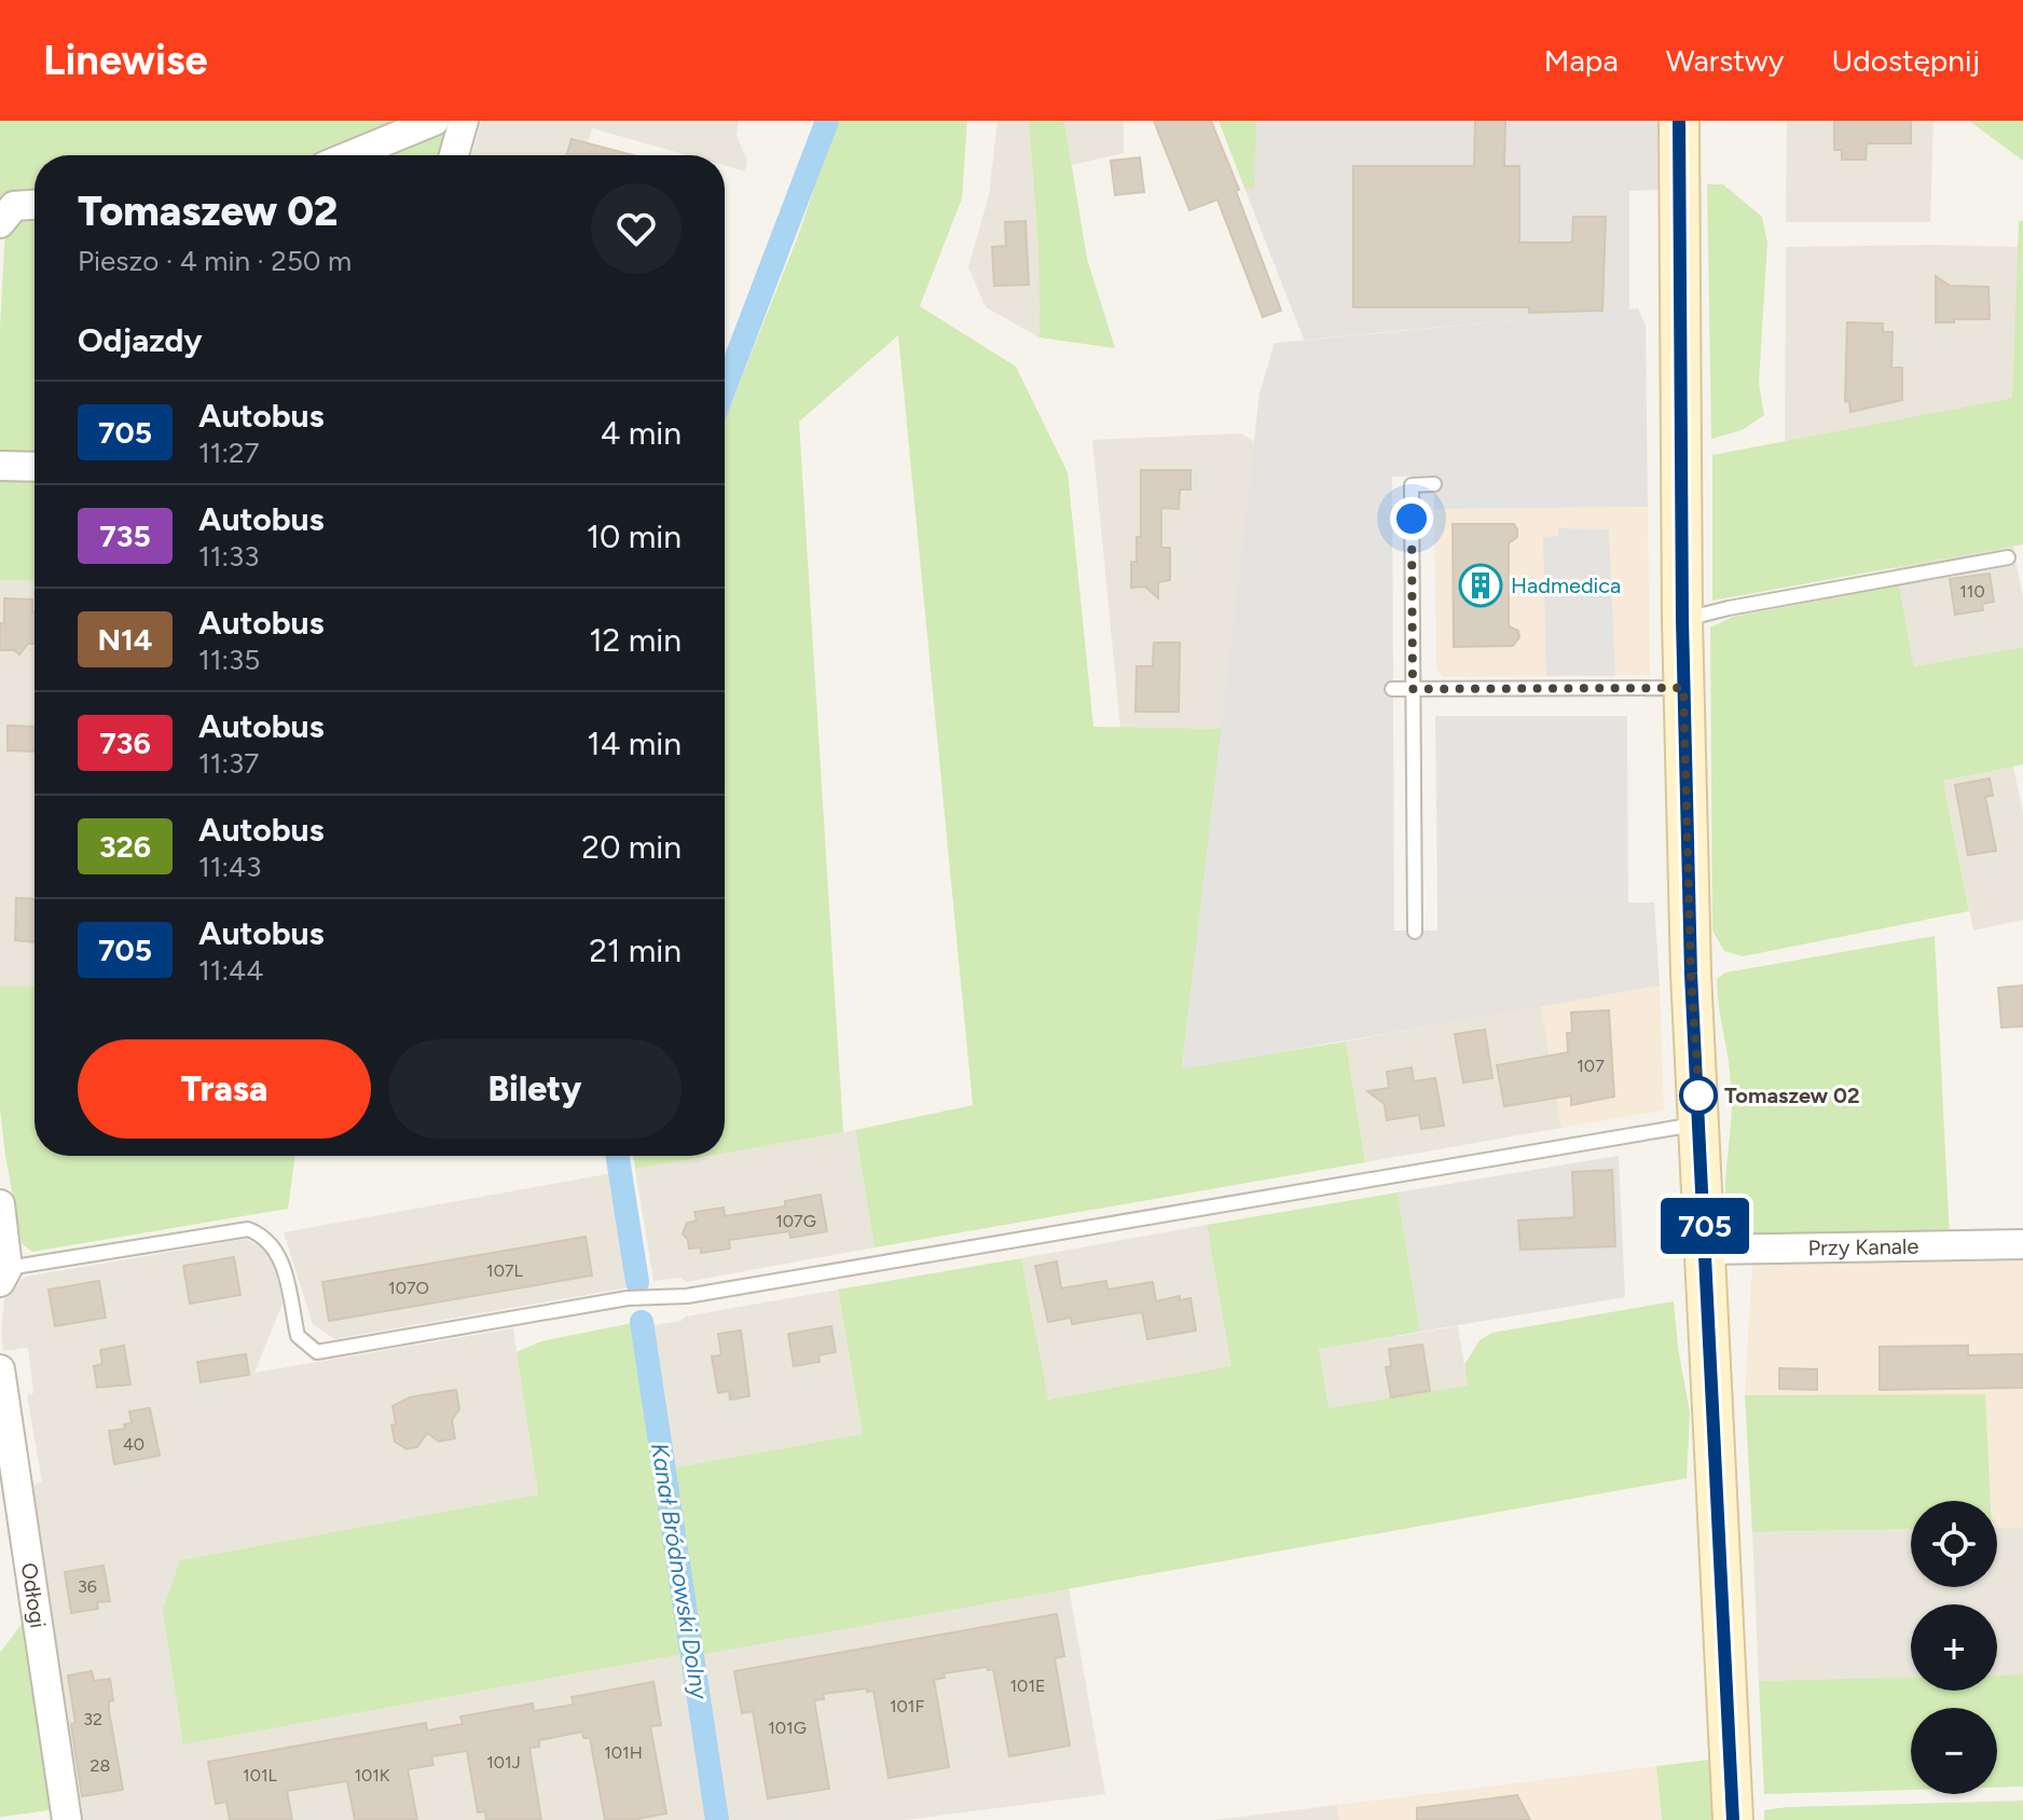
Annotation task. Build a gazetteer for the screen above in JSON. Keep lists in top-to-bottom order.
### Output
{
  "streets": {
    "street": ["Przy Kanale", "Odłogi"]
  },
  "water": ["Kanał Bródnowski Dolny"],
  "places": {
    "building": ["Hadmedica"],
    "other": ["Tomaszew 02"]
  },
  "lines": ["bus line 705"],
  "house_numbers": [
    "110",
    "107",
    "107G",
    "107L",
    "107O",
    "40",
    "36",
    "101E",
    "101F",
    "32",
    "101G",
    "101H",
    "101J",
    "28",
    "101L",
    "101K"
  ],
  "page": {
    "header": "Linewise",
    "nav": ["Mapa", "Warstwy", "Udostępnij"],
    "on_map": "705",
    "heading": [
      ["Tomaszew 02", "Pieszo · 4 min · 250 m"],
      "Odjazdy"
    ],
    "list": [
      {
        "mark": "705",
        "name": "Autobus",
        "note": "11:27",
        "value": "4 min"
      },
      {
        "mark": "735",
        "name": "Autobus",
        "note": "11:33",
        "value": "10 min"
      },
      {
        "mark": "N14",
        "name": "Autobus",
        "note": "11:35",
        "value": "12 min"
      },
      {
        "mark": "736",
        "name": "Autobus",
        "note": "11:37",
        "value": "14 min"
      },
      {
        "mark": "326",
        "name": "Autobus",
        "note": "11:43",
        "value": "20 min"
      },
      {
        "mark": "705",
        "name": "Autobus",
        "note": "11:44",
        "value": "21 min"
      }
    ],
    "buttons": ["Trasa", "Bilety"],
    "map_buttons": ["+", "−"]
  }
}
